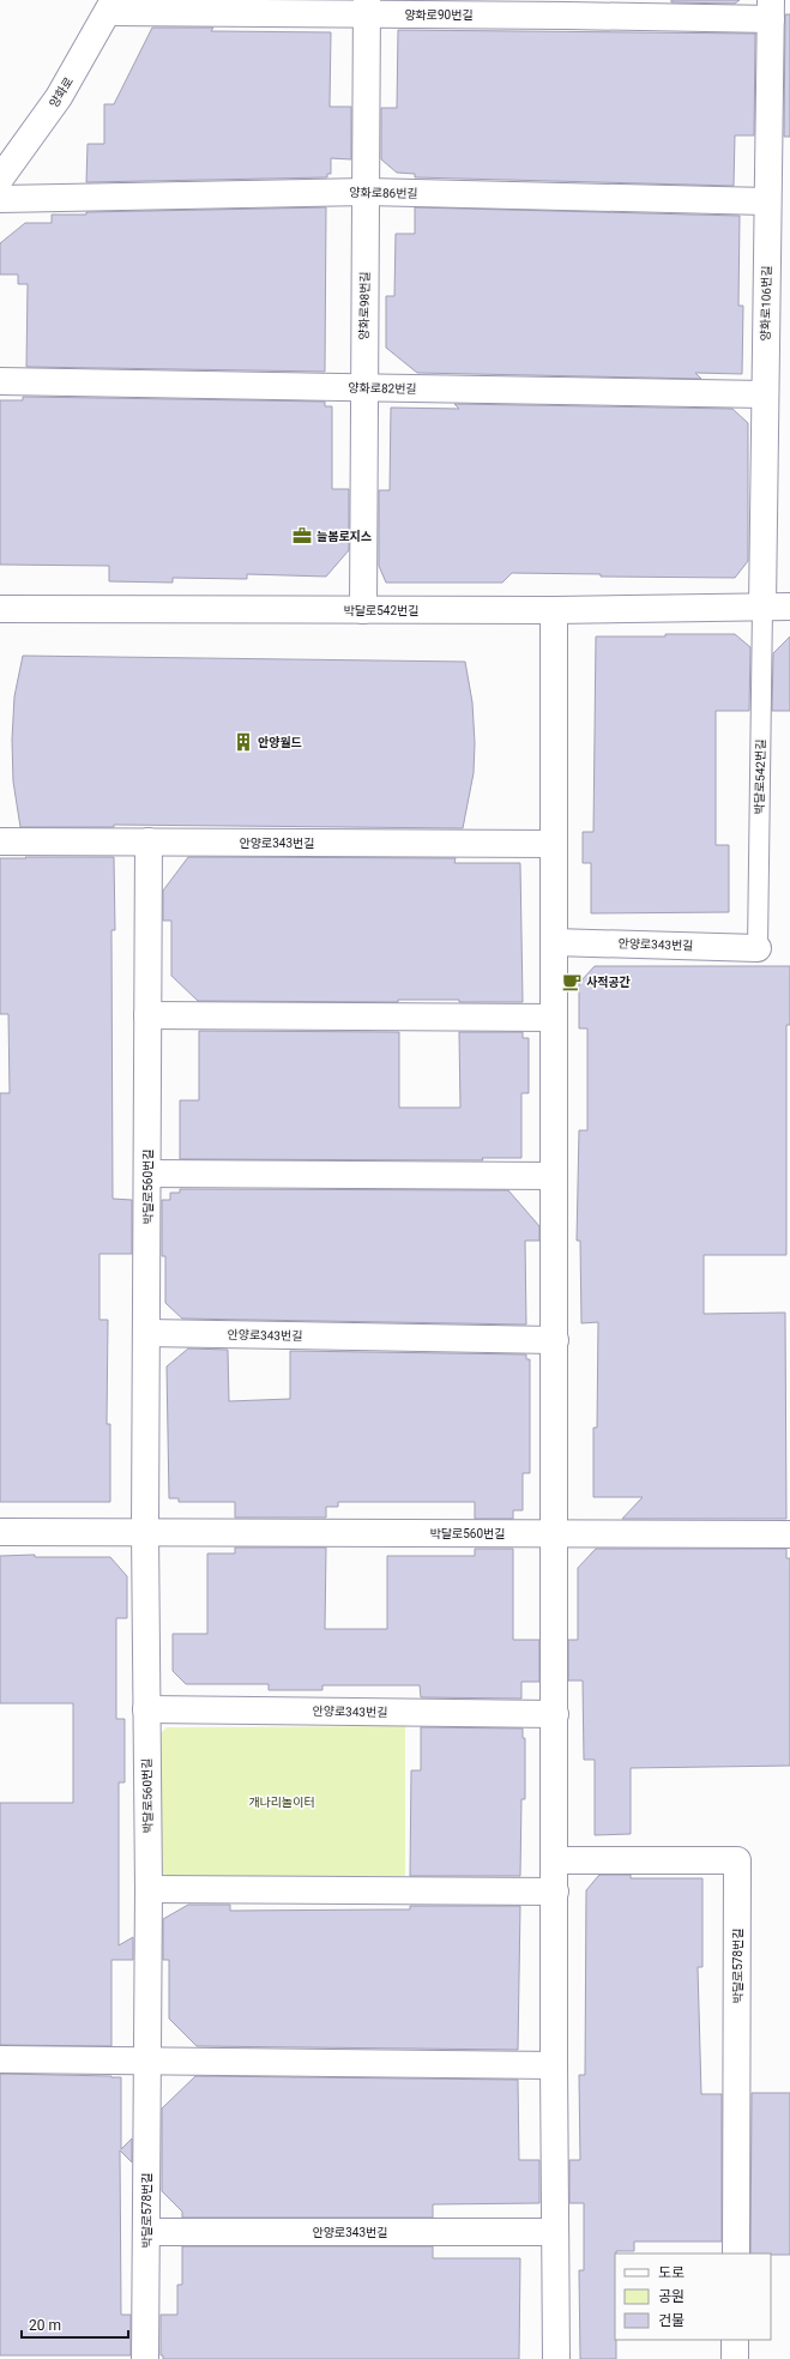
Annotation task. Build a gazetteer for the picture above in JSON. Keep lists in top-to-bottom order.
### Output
{
  "streets": {
    "street": [
      "양화로90번길",
      "양화로",
      "양화로86번길",
      "양화로106번길",
      "양화로98번길",
      "양화로82번길",
      "박달로542번길",
      "안양로343번길",
      "박달로560번길",
      "박달로578번길"
    ]
  },
  "crossings": [
    ["양화로90번길", "양화로"],
    ["양화로90번길", "양화로106번길"],
    ["양화로90번길", "양화로98번길"],
    ["양화로86번길", "양화로106번길"],
    ["양화로86번길", "양화로98번길"],
    ["양화로106번길", "양화로82번길"],
    ["양화로106번길", "박달로542번길"],
    ["양화로98번길", "양화로82번길"],
    ["양화로98번길", "박달로542번길"],
    ["박달로542번길", "안양로343번길"],
    ["안양로343번길", "박달로560번길"],
    ["안양로343번길", "박달로578번길"],
    ["박달로560번길", "박달로578번길"]
  ],
  "parks": ["개나리놀이터"],
  "places": {
    "office": ["늘봄로지스"],
    "building": ["안양월드"],
    "cafe": ["사적공간"]
  },
  "legend": ["도로", "공원", "건물"],
  "scale_bar": "20 m"
}
